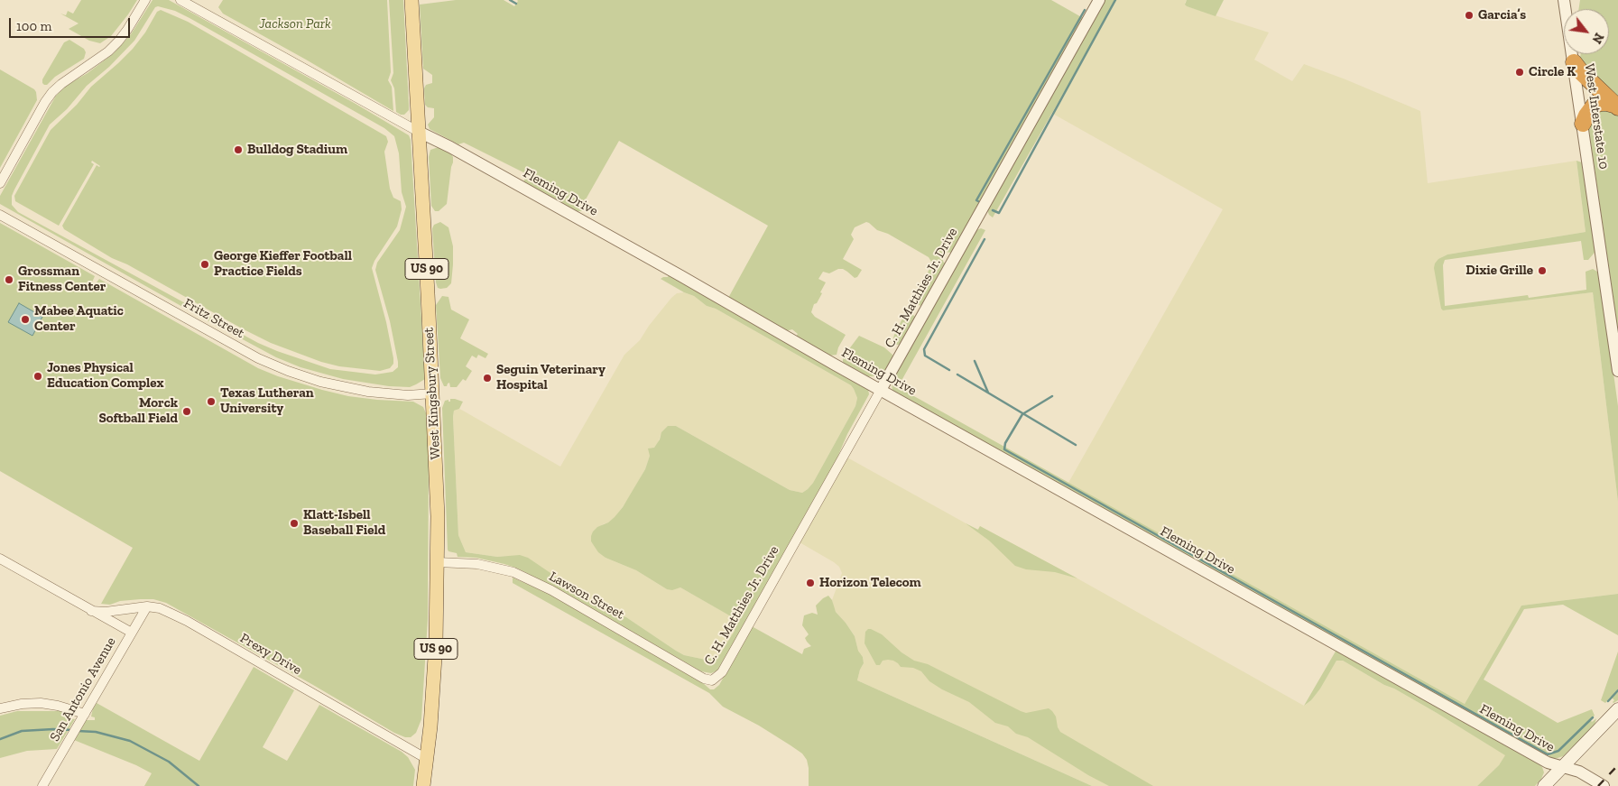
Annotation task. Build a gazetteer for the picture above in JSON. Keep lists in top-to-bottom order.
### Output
{
  "streets": {
    "main road": ["US 90", "West Kingsbury Street"],
    "street": [
      "West Interstate 10",
      "Fleming Drive",
      "C. H. Matthies Jr. Drive",
      "Fritz Street",
      "Lawson Street",
      "Prexy Drive",
      "San Antonio Avenue"
    ]
  },
  "crossings": [
    ["Fleming Drive", "C. H. Matthies Jr. Drive"],
    ["Fleming Drive", "West Kingsbury Street"],
    ["C. H. Matthies Jr. Drive", "Lawson Street"],
    ["Fritz Street", "West Kingsbury Street"],
    ["West Kingsbury Street", "Lawson Street"],
    ["West Kingsbury Street", "Prexy Drive"],
    ["Prexy Drive", "San Antonio Avenue"]
  ],
  "parks": ["Jackson Park"],
  "places": [
    "Garcia’s",
    "Circle K",
    "Bulldog Stadium",
    "George Kieffer Football Practice Fields",
    "Dixie Grille",
    "Grossman Fitness Center",
    "Mabee Aquatic Center",
    "Jones Physical Education Complex",
    "Seguin Veterinary Hospital",
    "Texas Lutheran University",
    "Morck Softball Field",
    "Klatt-Isbell Baseball Field",
    "Horizon Telecom"
  ],
  "scale_bar": "100 m",
  "north": "bottom right"
}
